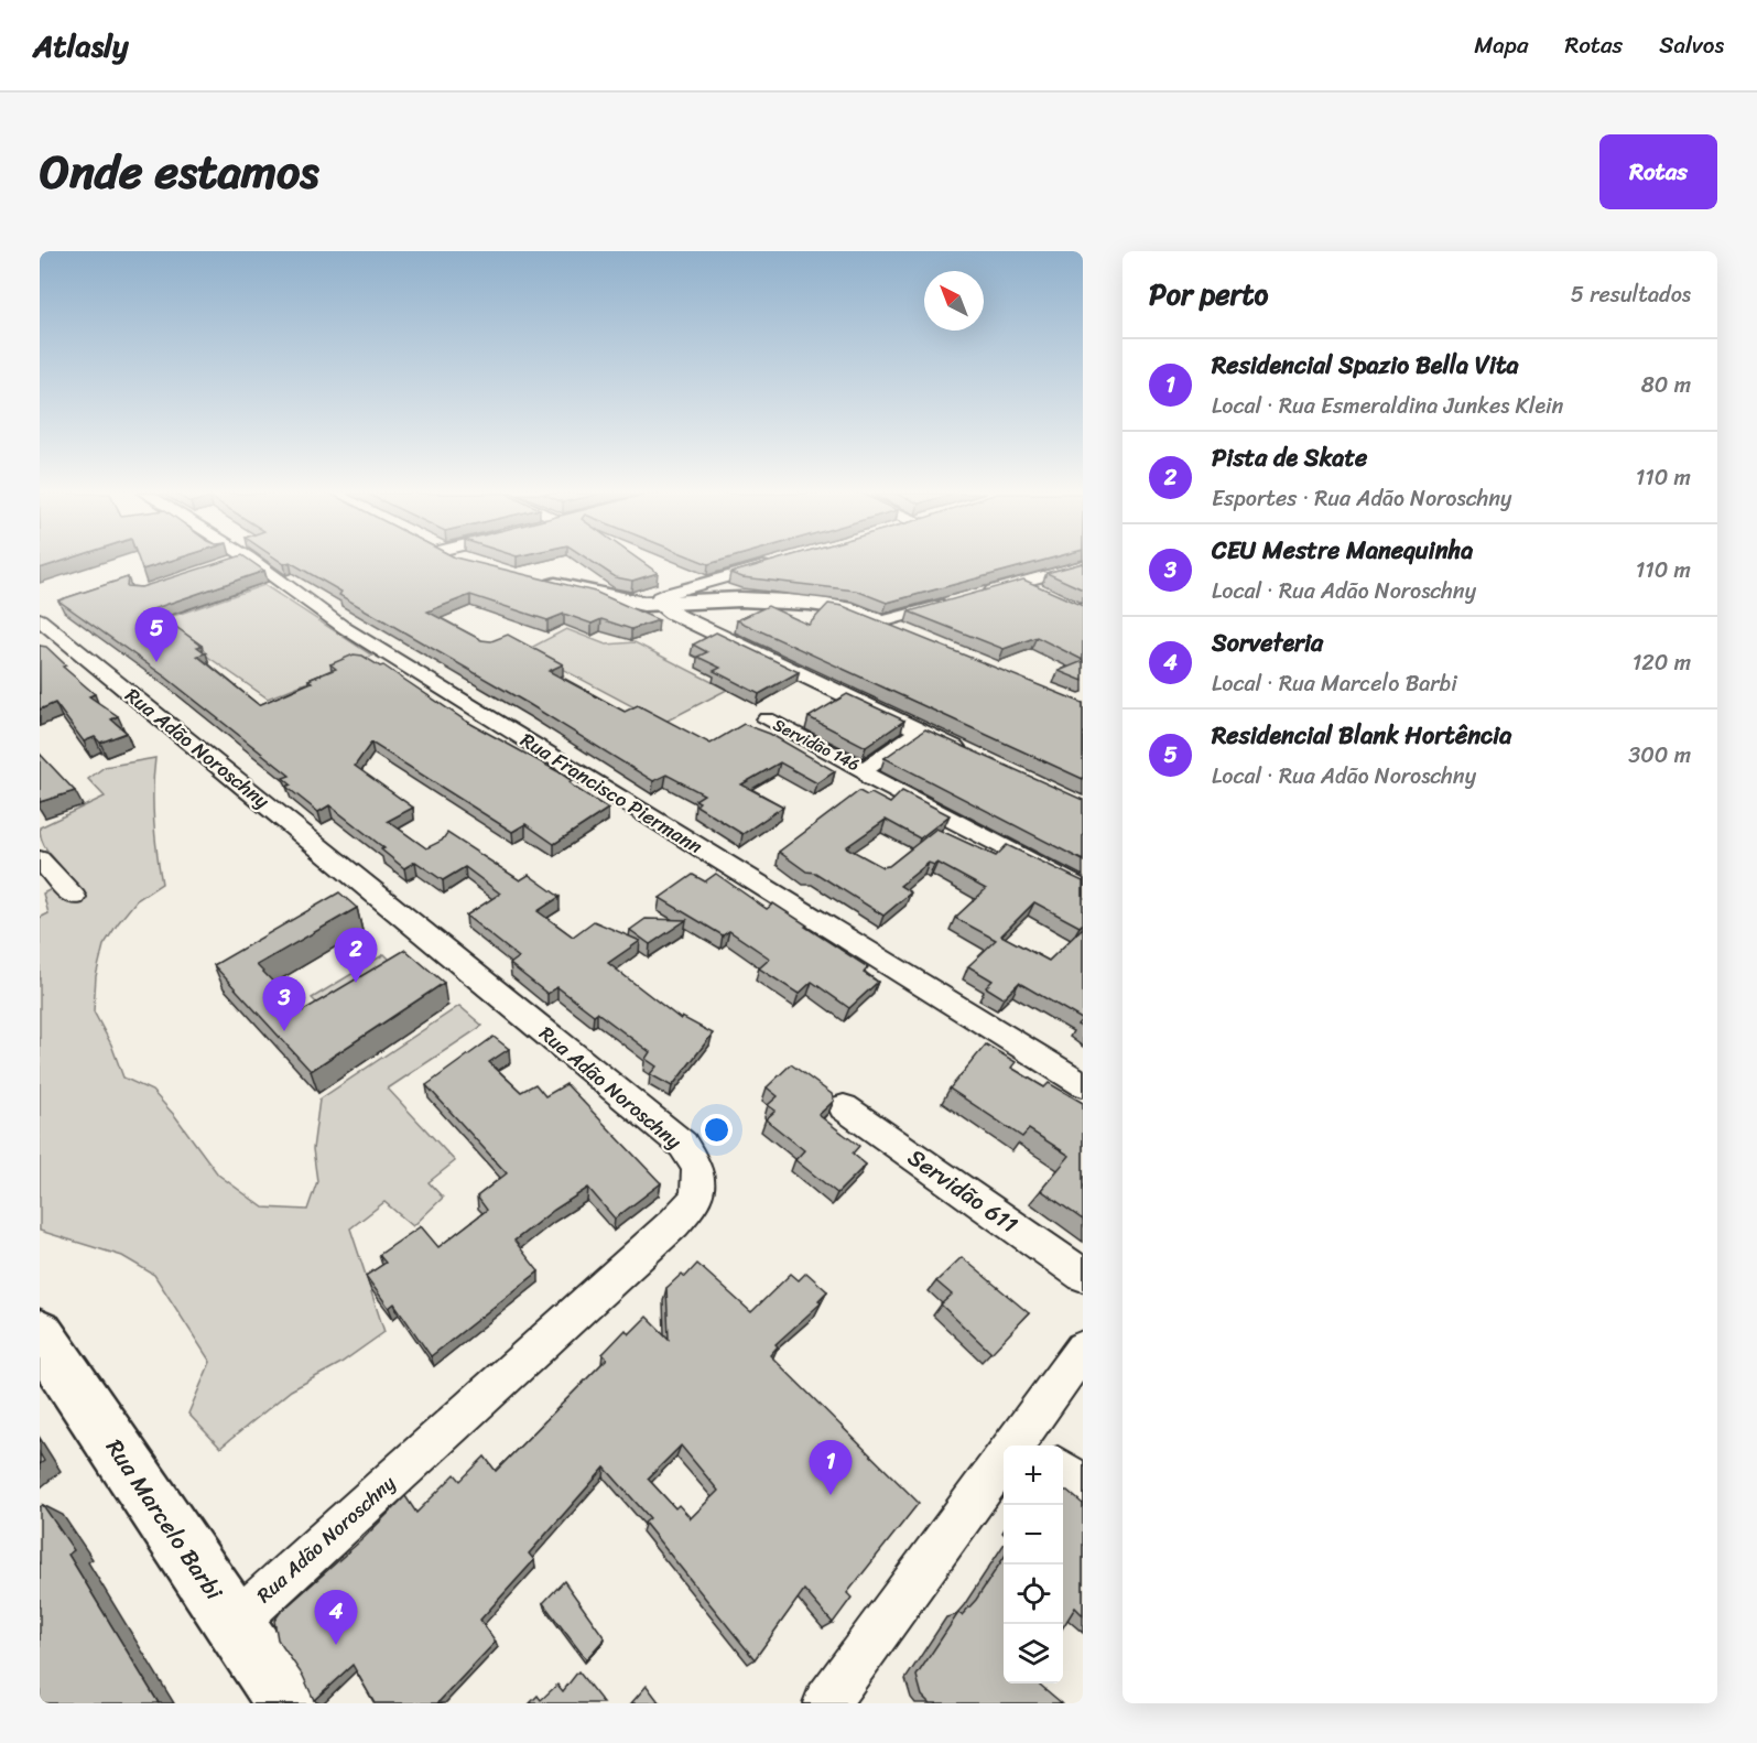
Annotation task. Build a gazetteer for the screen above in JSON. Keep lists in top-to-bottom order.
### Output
{
  "streets": {
    "street": [
      "Servidão 146",
      "Rua Adão Noroschny",
      "Rua Francisco Piermann",
      "Servidão 611",
      "Rua Marcelo Barbi"
    ]
  },
  "crossings": [
    ["Rua Adão Noroschny", "Rua Marcelo Barbi"]
  ],
  "north": "top left",
  "page": {
    "header": "Atlasly",
    "nav": ["Mapa", "Rotas", "Salvos"],
    "title": "Onde estamos",
    "buttons": "Rotas",
    "heading": ["Por perto", "5 resultados"],
    "list": [
      {
        "mark": "1",
        "name": "Residencial Spazio Bella Vita",
        "note": "Local · Rua Esmeraldina Junkes Klein",
        "value": "80 m"
      },
      {
        "mark": "2",
        "name": "Pista de Skate",
        "note": "Esportes · Rua Adão Noroschny",
        "value": "110 m"
      },
      {
        "mark": "3",
        "name": "CEU Mestre Manequinha",
        "note": "Local · Rua Adão Noroschny",
        "value": "110 m"
      },
      {
        "mark": "4",
        "name": "Sorveteria",
        "note": "Local · Rua Marcelo Barbi",
        "value": "120 m"
      },
      {
        "mark": "5",
        "name": "Residencial Blank Hortência",
        "note": "Local · Rua Adão Noroschny",
        "value": "300 m"
      }
    ],
    "pins": [
      "5",
      "2",
      "3",
      "1",
      "4"
    ],
    "map_buttons": ["+", "−"]
  }
}
